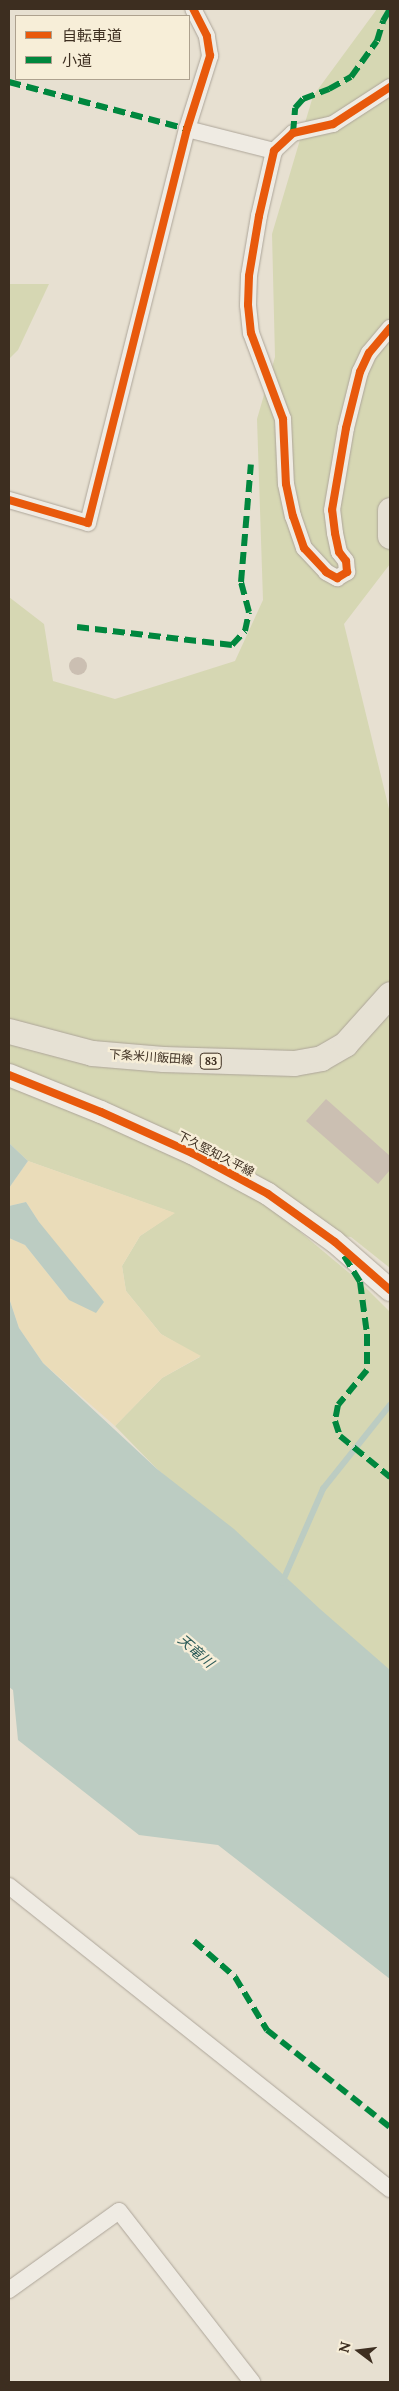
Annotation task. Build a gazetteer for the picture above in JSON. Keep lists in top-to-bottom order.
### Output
{
  "streets": {
    "main road": ["下条米川飯田線", "83", "下久堅知久平線"]
  },
  "water": ["天竜川"],
  "legend": ["自転車道", "小道"],
  "north": "left"
}
